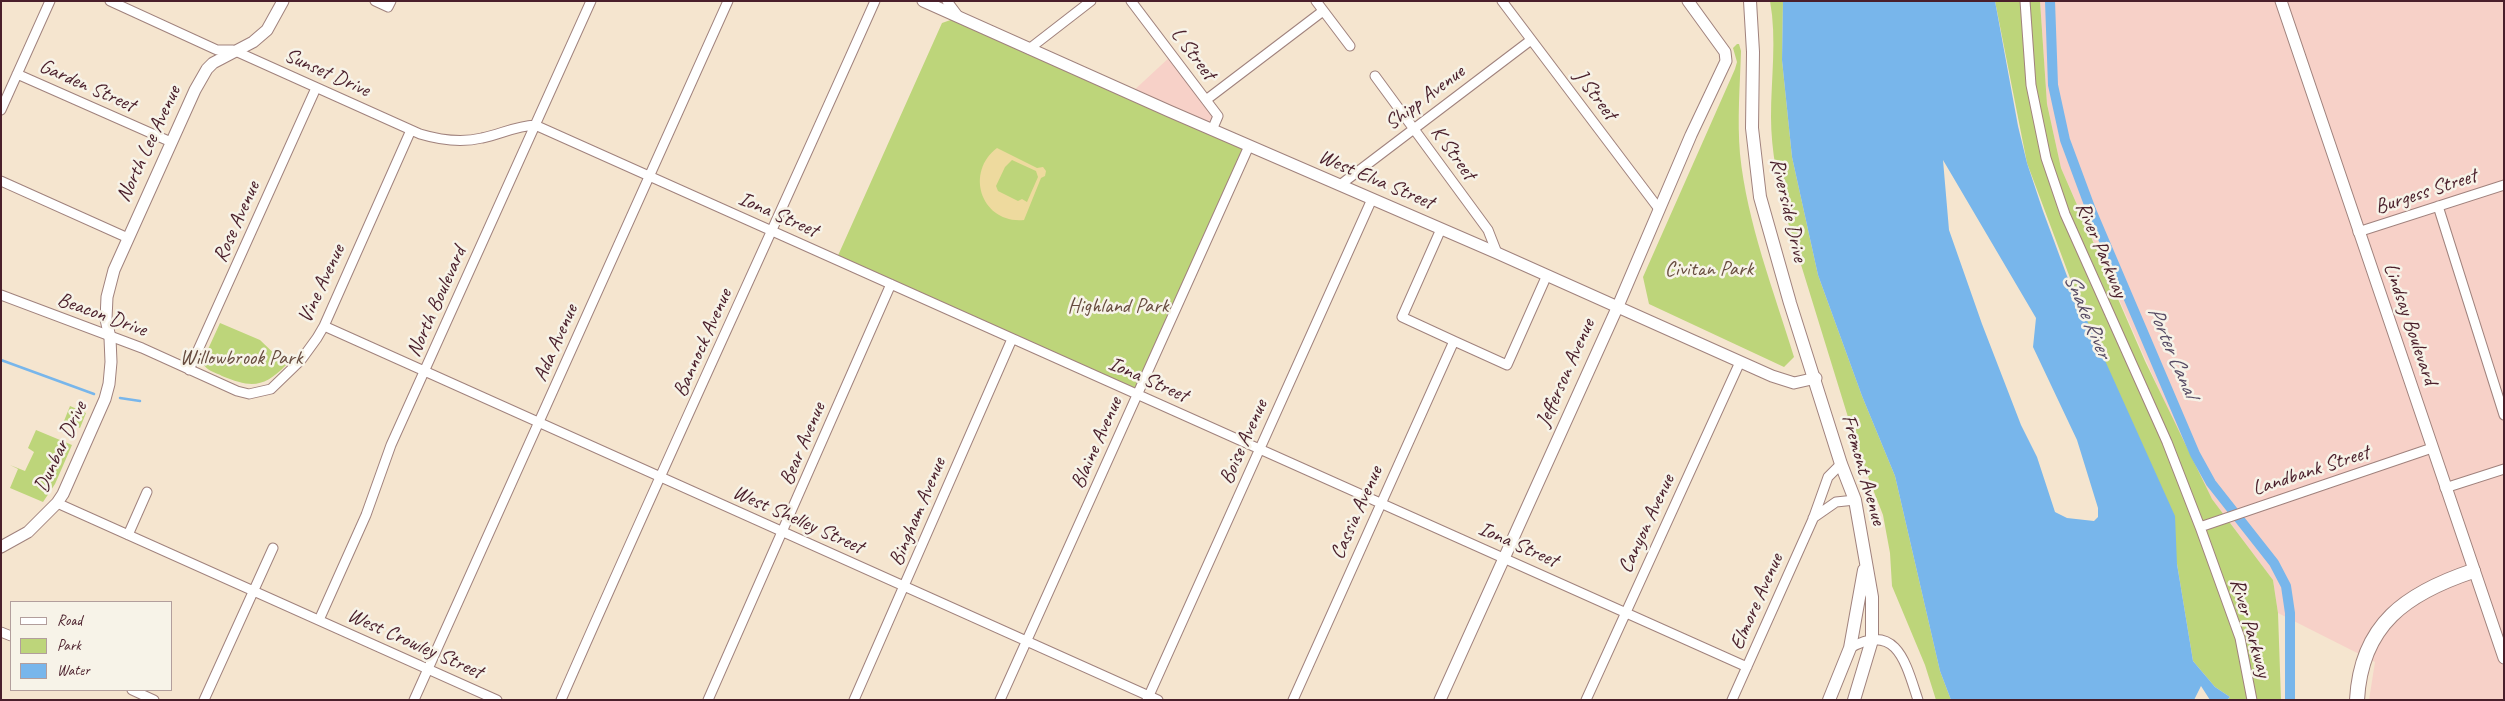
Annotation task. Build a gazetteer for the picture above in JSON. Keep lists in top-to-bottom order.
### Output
{
  "streets": {
    "main road": ["Riverside Drive", "Fremont Avenue"],
    "street": [
      "L Street",
      "Sunset Drive",
      "Garden Street",
      "J Street",
      "Shipp Avenue",
      "North Lee Avenue",
      "K Street",
      "West Elva Street",
      "Burgess Street",
      "Iona Street",
      "Rose Avenue",
      "River Parkway",
      "Vine Avenue",
      "North Boulevard",
      "Beacon Drive",
      "Lindsay Boulevard",
      "Ada Avenue",
      "Bannock Avenue",
      "Jefferson Avenue",
      "Boise Avenue",
      "Blaine Avenue",
      "Bear Avenue",
      "Dunbar Drive",
      "Landbank Street",
      "Bingham Avenue",
      "Cassia Avenue",
      "West Shelley Street",
      "Canyon Avenue",
      "Elmore Avenue",
      "West Crowley Street"
    ]
  },
  "crossings": [
    ["L Street", "West Elva Street"],
    ["Sunset Drive", "North Lee Avenue"],
    ["Sunset Drive", "Iona Street"],
    ["Sunset Drive", "Rose Avenue"],
    ["Sunset Drive", "Vine Avenue"],
    ["Sunset Drive", "North Boulevard"],
    ["Garden Street", "North Lee Avenue"],
    ["J Street", "Shipp Avenue"],
    ["J Street", "Jefferson Avenue"],
    ["Shipp Avenue", "K Street"],
    ["Shipp Avenue", "West Elva Street"],
    ["North Lee Avenue", "Beacon Drive"],
    ["North Lee Avenue", "Dunbar Drive"],
    ["K Street", "West Elva Street"],
    ["West Elva Street", "Riverside Drive"],
    ["West Elva Street", "Jefferson Avenue"],
    ["West Elva Street", "Boise Avenue"],
    ["West Elva Street", "Blaine Avenue"],
    ["West Elva Street", "Canyon Avenue"],
    ["Burgess Street", "Lindsay Boulevard"],
    ["Riverside Drive", "Fremont Avenue"],
    ["Iona Street", "North Boulevard"],
    ["Iona Street", "Ada Avenue"],
    ["Iona Street", "Bannock Avenue"],
    ["Iona Street", "Jefferson Avenue"],
    ["Iona Street", "Boise Avenue"],
    ["Iona Street", "Blaine Avenue"],
    ["Iona Street", "Bear Avenue"],
    ["Iona Street", "Bingham Avenue"],
    ["Iona Street", "Cassia Avenue"],
    ["Iona Street", "Canyon Avenue"],
    ["Iona Street", "Elmore Avenue"],
    ["Rose Avenue", "Vine Avenue"],
    ["Rose Avenue", "Beacon Drive"],
    ["River Parkway", "Landbank Street"],
    ["Vine Avenue", "Beacon Drive"],
    ["Vine Avenue", "West Shelley Street"],
    ["North Boulevard", "West Shelley Street"],
    ["North Boulevard", "West Crowley Street"],
    ["Beacon Drive", "Dunbar Drive"],
    ["Lindsay Boulevard", "Landbank Street"],
    ["Ada Avenue", "West Shelley Street"],
    ["Ada Avenue", "West Crowley Street"],
    ["Bannock Avenue", "West Shelley Street"],
    ["Boise Avenue", "West Shelley Street"],
    ["Blaine Avenue", "West Shelley Street"],
    ["Bear Avenue", "West Shelley Street"],
    ["Dunbar Drive", "West Crowley Street"],
    ["Fremont Avenue", "Elmore Avenue"],
    ["Bingham Avenue", "West Shelley Street"]
  ],
  "water": ["Snake River", "Porter Canal"],
  "parks": ["Civitan Park", "Highland Park", "Willowbrook Park"],
  "legend": ["Road", "Park", "Water"]
}
